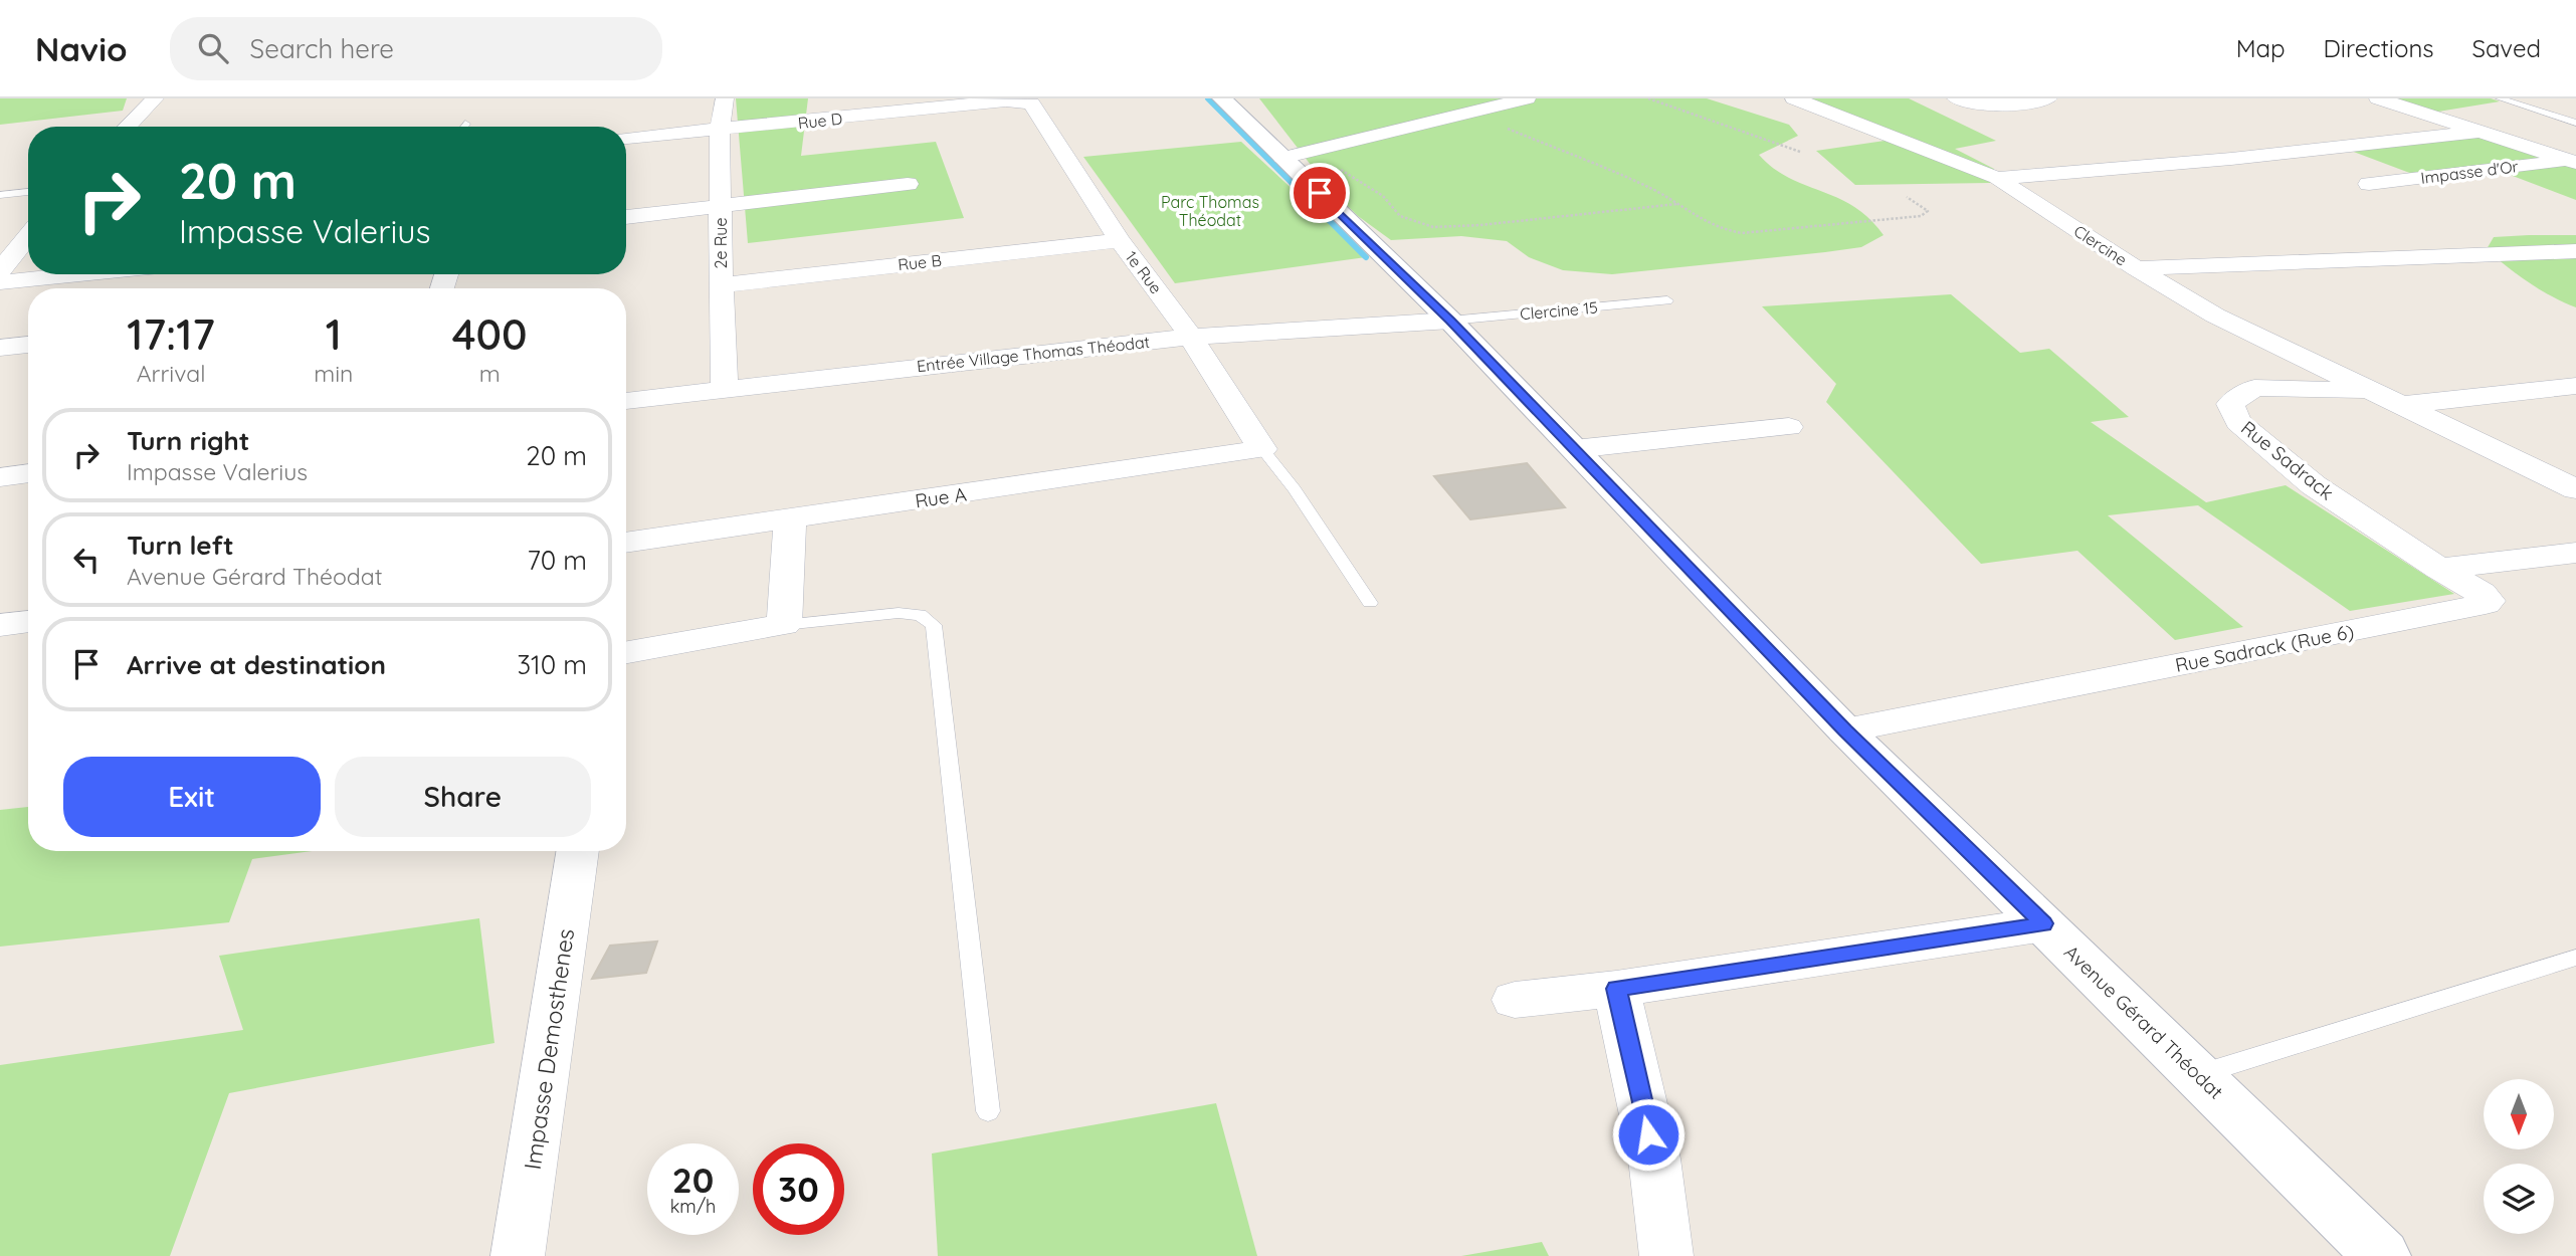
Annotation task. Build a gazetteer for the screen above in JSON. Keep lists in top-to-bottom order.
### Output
{
  "streets": {
    "street": [
      "Rue D",
      "Impasse d'Or",
      "2e Rue",
      "Clercine",
      "Rue B",
      "1e Rue",
      "Entrée Village Thomas Théodat",
      "Rue Sadrack",
      "Rue A",
      "Rue Sadrack (Rue 6)",
      "Avenue Gérard Théodat",
      "Impasse Demosthenes"
    ],
    "lane": ["Clercine 15"]
  },
  "crossings": [
    ["Rue D", "2e Rue"],
    ["Rue D", "1e Rue"],
    ["2e Rue", "Rue B"],
    ["2e Rue", "Entrée Village Thomas Théodat"],
    ["Clercine", "Rue Sadrack"],
    ["Rue B", "1e Rue"],
    ["1e Rue", "Entrée Village Thomas Théodat"],
    ["1e Rue", "Rue A"],
    ["Clercine 15", "Entrée Village Thomas Théodat"],
    ["Clercine 15", "Avenue Gérard Théodat"],
    ["Entrée Village Thomas Théodat", "Avenue Gérard Théodat"],
    ["Rue Sadrack", "Rue Sadrack (Rue 6)"],
    ["Rue Sadrack (Rue 6)", "Avenue Gérard Théodat"]
  ],
  "parks": ["Parc Thomas Théodat"],
  "north": "bottom",
  "page": {
    "header": "Navio",
    "search": "Search here",
    "nav": ["Map", "Directions", "Saved"],
    "turn": ["20 m", "Impasse Valerius"],
    "eta": [
      "17:17",
      "Arrival",
      "1",
      "min",
      "400",
      "m"
    ],
    "list": [
      {
        "name": "Turn right",
        "note": "Impasse Valerius",
        "value": "20 m"
      },
      {
        "name": "Turn left",
        "note": "Avenue Gérard Théodat",
        "value": "70 m"
      },
      {
        "name": "Arrive at destination",
        "value": "310 m"
      }
    ],
    "buttons": ["Exit", "Share"],
    "speed": "20 km/h",
    "limit": "30"
  }
}
